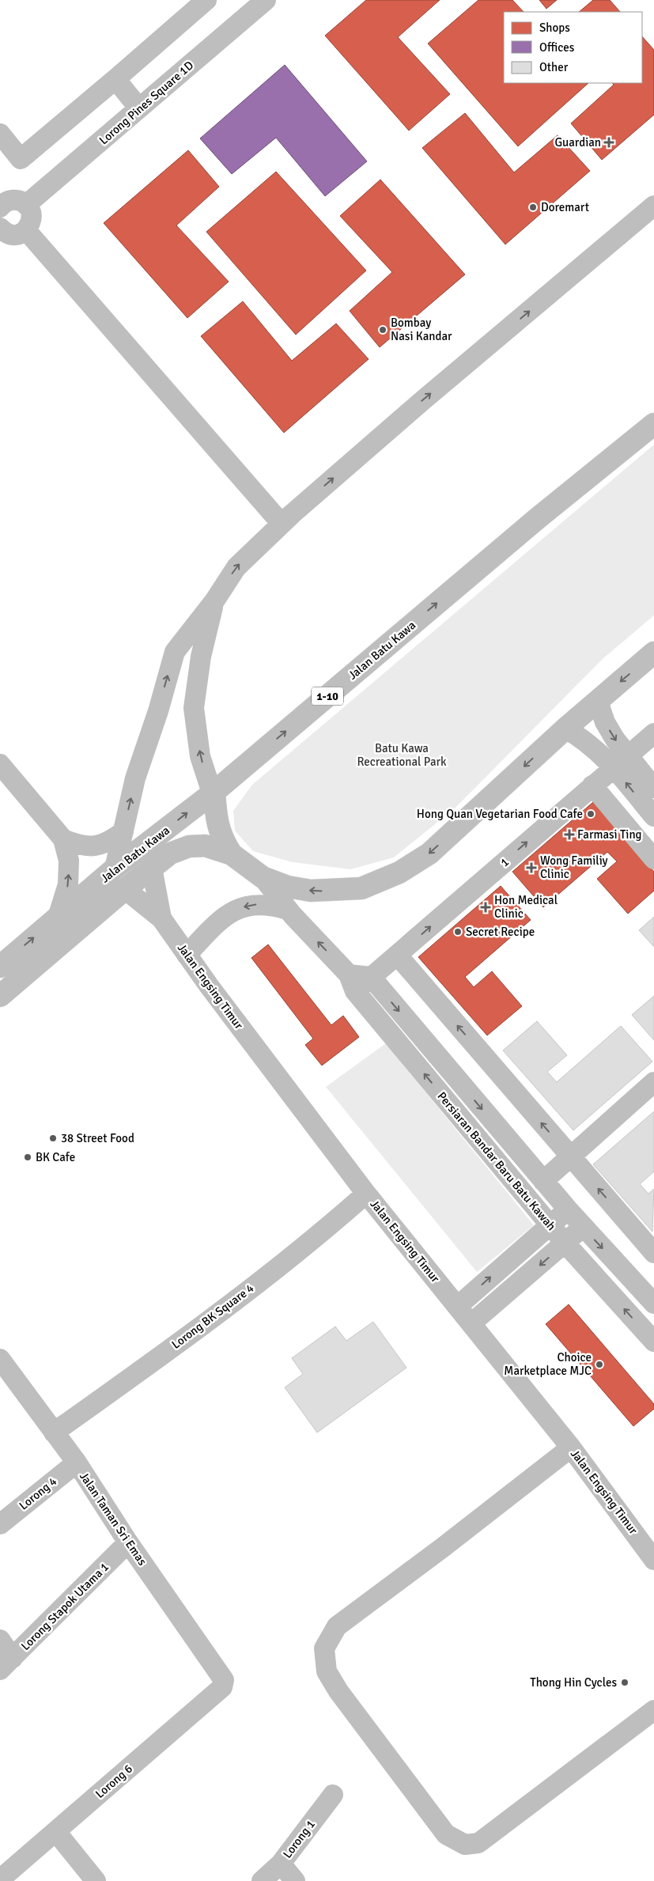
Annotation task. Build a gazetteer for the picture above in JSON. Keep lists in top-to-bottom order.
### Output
{
  "streets": {
    "highway": ["Jalan Batu Kawa", "1-10"],
    "street": [
      "Lorong Pines Square 1D",
      "1",
      "Jalan Engsing Timur",
      "Persiaran Bandar Baru Batu Kawah",
      "Lorong BK Square 4",
      "Lorong 4",
      "Jalan Taman Sri Emas",
      "Lorong Stapok Utama 1",
      "Lorong 6",
      "Lorong 1"
    ]
  },
  "crossings": [
    ["Jalan Batu Kawa", "Jalan Engsing Timur"],
    ["Jalan Batu Kawa", "Persiaran Bandar Baru Batu Kawah"],
    ["1", "Persiaran Bandar Baru Batu Kawah"],
    ["Jalan Engsing Timur", "Lorong BK Square 4"],
    ["Lorong BK Square 4", "Jalan Taman Sri Emas"],
    ["Lorong 4", "Jalan Taman Sri Emas"],
    ["Jalan Taman Sri Emas", "Lorong Stapok Utama 1"],
    ["Jalan Taman Sri Emas", "Lorong 6"]
  ],
  "one_way": ["1"],
  "parks": ["Batu Kawa Recreational Park"],
  "places": {
    "health": [
      "Guardian",
      "Farmasi Ting",
      "Wong Familiy Clinic",
      "Hon Medical Clinic"
    ],
    "other": [
      "Doremart",
      "Bombay Nasi Kandar",
      "Hong Quan Vegetarian Food Cafe",
      "Secret Recipe",
      "38 Street Food",
      "BK Cafe",
      "Choice Marketplace MJC",
      "Thong Hin Cycles"
    ]
  },
  "legend": ["Shops", "Offices", "Other"]
}
